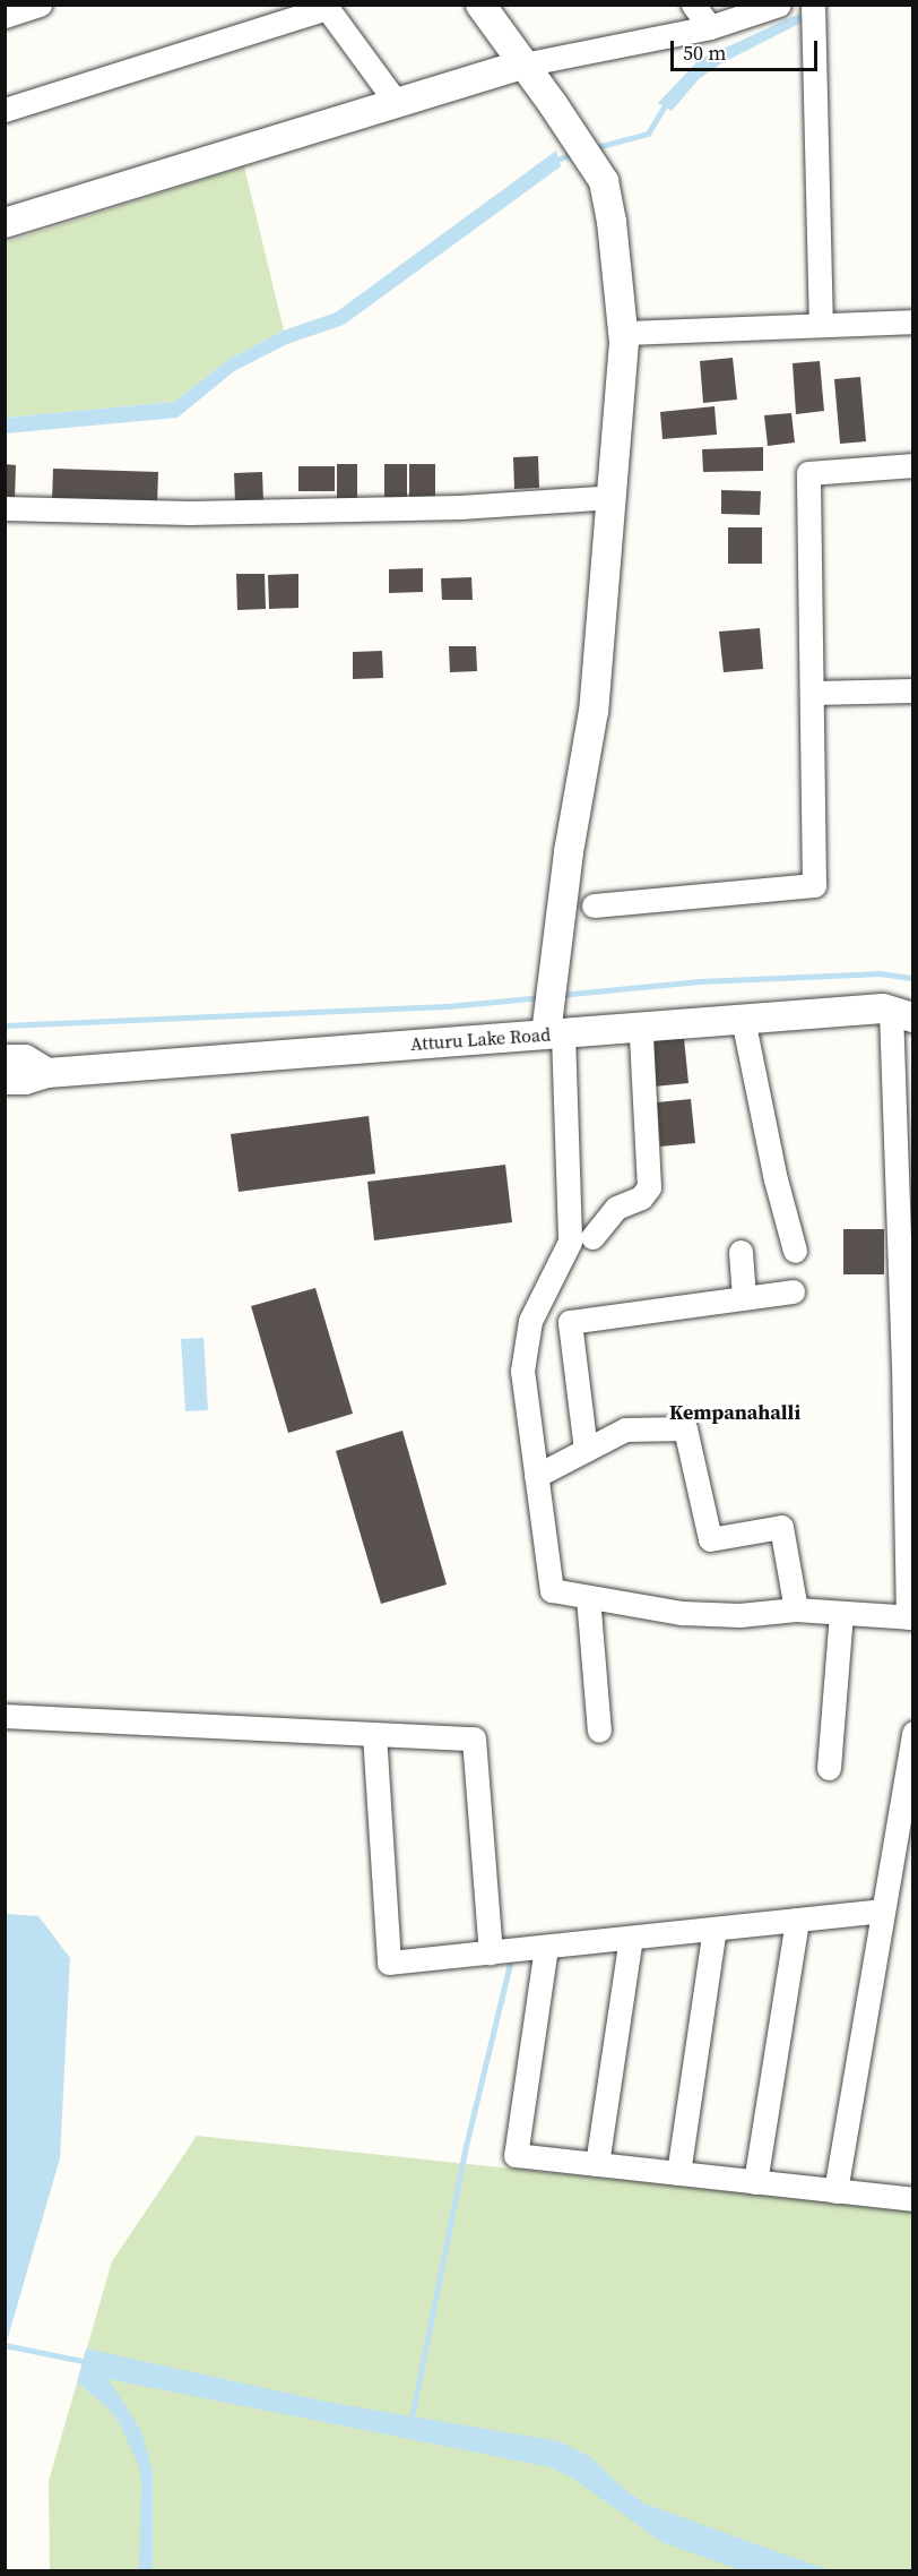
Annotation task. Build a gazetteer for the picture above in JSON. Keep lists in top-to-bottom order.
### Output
{
  "streets": {
    "street": ["Atturu Lake Road"]
  },
  "districts": ["Kempanahalli"],
  "scale_bar": "50 m"
}
